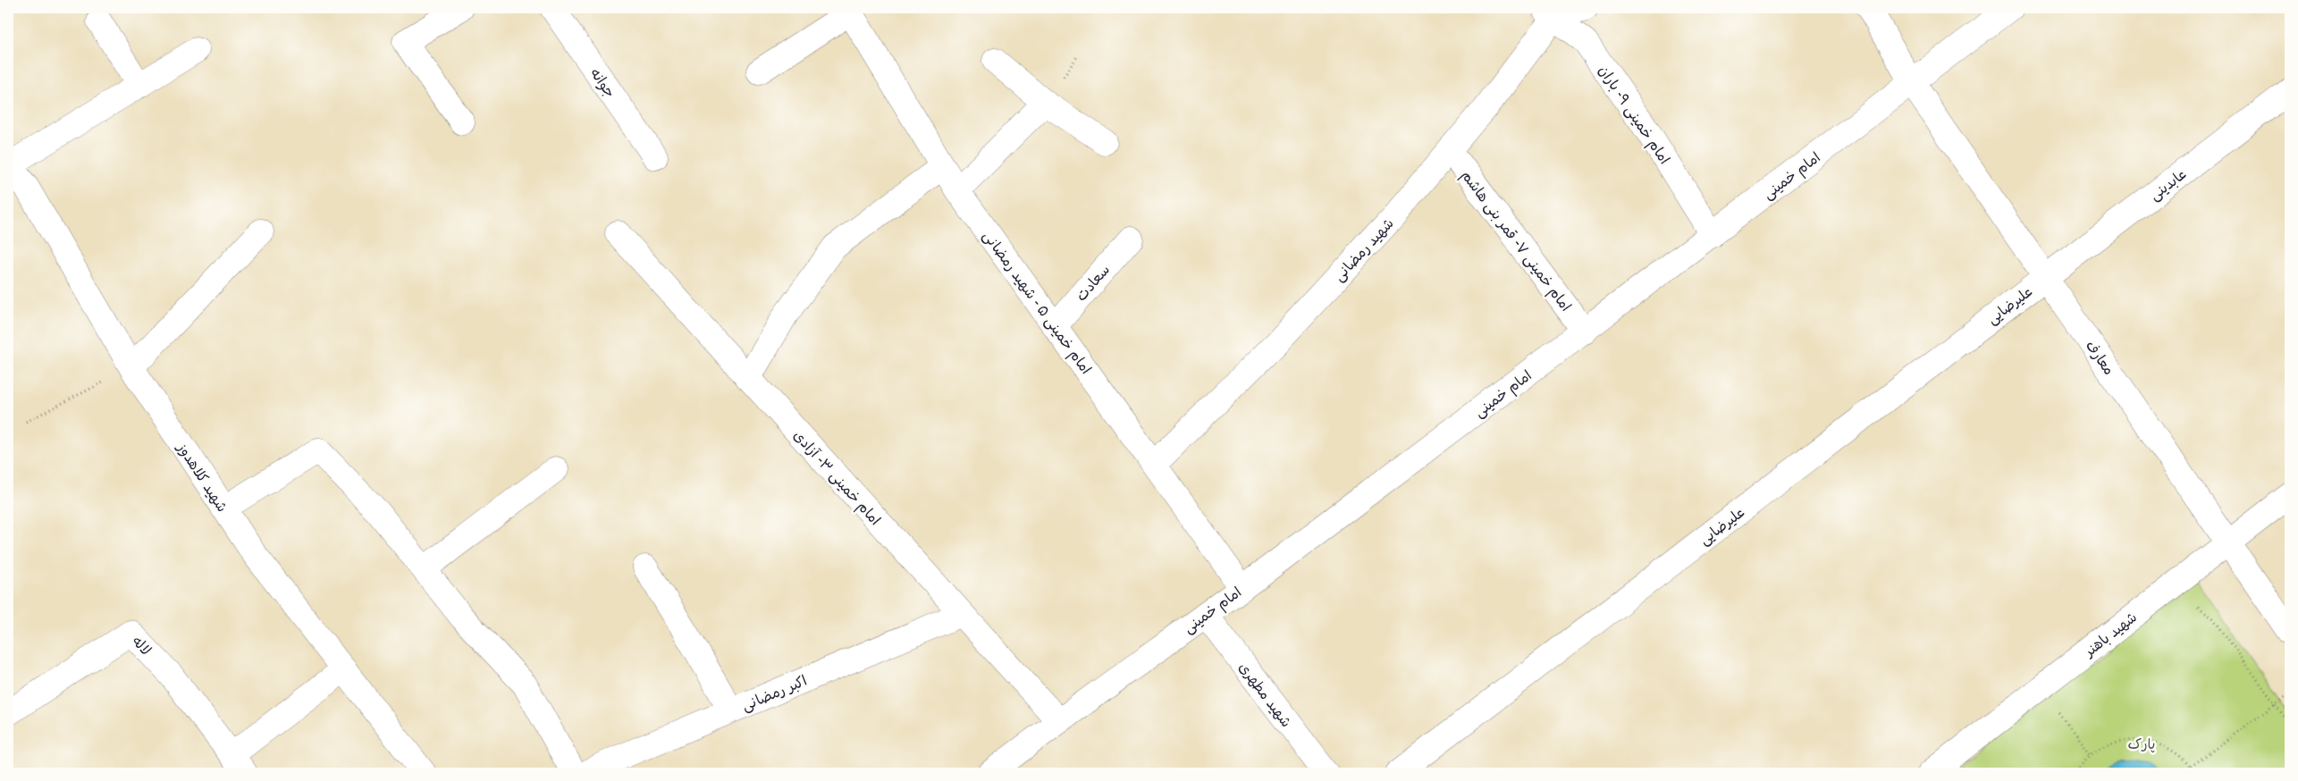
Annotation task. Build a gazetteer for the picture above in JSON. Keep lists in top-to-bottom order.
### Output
{
  "streets": {
    "street": [
      "جوانه",
      "امام خمینی ۹- باران",
      "امام خمینی",
      "عابدینی",
      "امام خمینی ۷- قمر بنی هاشم",
      "شهید رمضانی",
      "سعادت",
      "امام خمینی ۵ - شهید رمضانی",
      "علیرضایی",
      "معارف",
      "شهید کلاهدوز",
      "امام خمینی ۳- آزادی",
      "شهید باهنر",
      "لاله",
      "اکبر رمضانی",
      "شهید مطهری"
    ]
  },
  "crossings": [
    ["امام خمینی ۹- باران", "امام خمینی"],
    ["امام خمینی ۹- باران", "شهید رمضانی"],
    ["امام خمینی", "امام خمینی ۷- قمر بنی هاشم"],
    ["امام خمینی", "امام خمینی ۵ - شهید رمضانی"],
    ["امام خمینی", "معارف"],
    ["امام خمینی", "امام خمینی ۳- آزادی"],
    ["امام خمینی", "شهید مطهری"],
    ["عابدینی", "علیرضایی"],
    ["عابدینی", "معارف"],
    ["امام خمینی ۷- قمر بنی هاشم", "شهید رمضانی"],
    ["شهید رمضانی", "امام خمینی ۵ - شهید رمضانی"],
    ["سعادت", "امام خمینی ۵ - شهید رمضانی"],
    ["علیرضایی", "معارف"],
    ["معارف", "شهید باهنر"],
    ["امام خمینی ۳- آزادی", "اکبر رمضانی"]
  ],
  "parks": ["پارک"]
}
